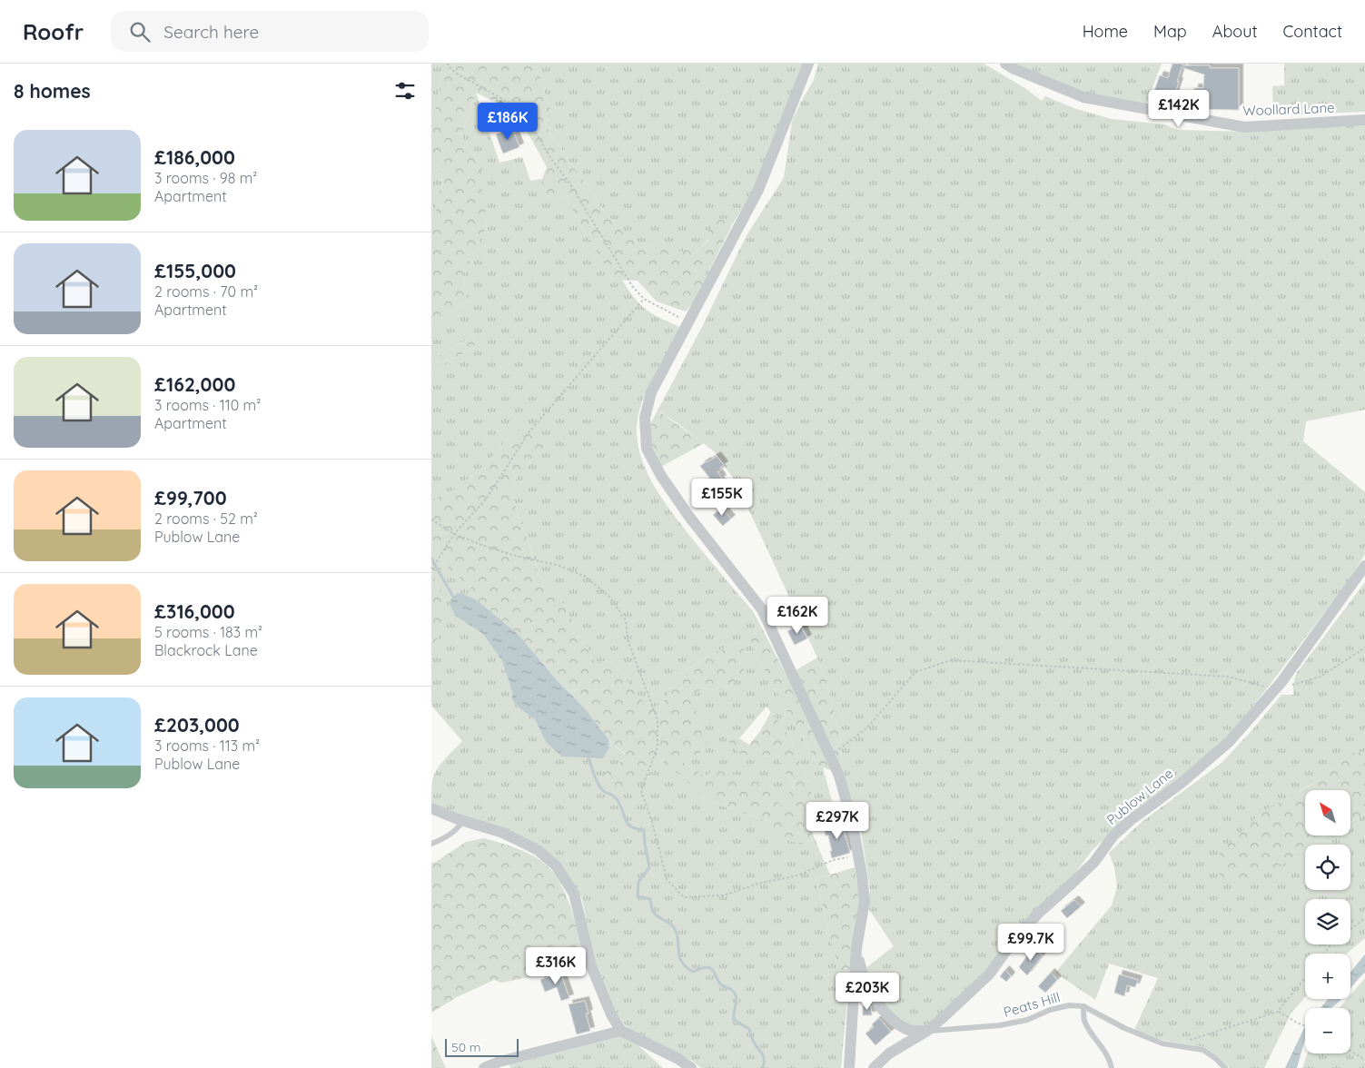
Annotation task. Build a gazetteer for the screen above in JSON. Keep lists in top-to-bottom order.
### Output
{
  "streets": {
    "street": ["Woollard Lane", "Publow Lane"],
    "lane": ["Peats Hill"]
  },
  "crossings": [
    ["Publow Lane", "Peats Hill"]
  ],
  "scale_bar": "50 m",
  "north": "top left",
  "page": {
    "header": "Roofr",
    "search": "Search here",
    "nav": [
      "Home",
      "Map",
      "About",
      "Contact"
    ],
    "heading": "8 homes",
    "price": [
      "£142K",
      "£186K",
      "£155K",
      "£162K",
      "£297K",
      "£99.7K",
      "£316K",
      "£203K"
    ],
    "list": [
      {
        "name": "£186,000",
        "note": "3 rooms · 98 m² · Apartment"
      },
      {
        "name": "£155,000",
        "note": "2 rooms · 70 m² · Apartment"
      },
      {
        "name": "£162,000",
        "note": "3 rooms · 110 m² · Apartment"
      },
      {
        "name": "£99,700",
        "note": "2 rooms · 52 m² · Publow Lane"
      },
      {
        "name": "£316,000",
        "note": "5 rooms · 183 m² · Blackrock Lane"
      },
      {
        "name": "£203,000",
        "note": "3 rooms · 113 m² · Publow Lane"
      }
    ],
    "map_buttons": ["+", "−"],
    "scale": "50 m"
  }
}
